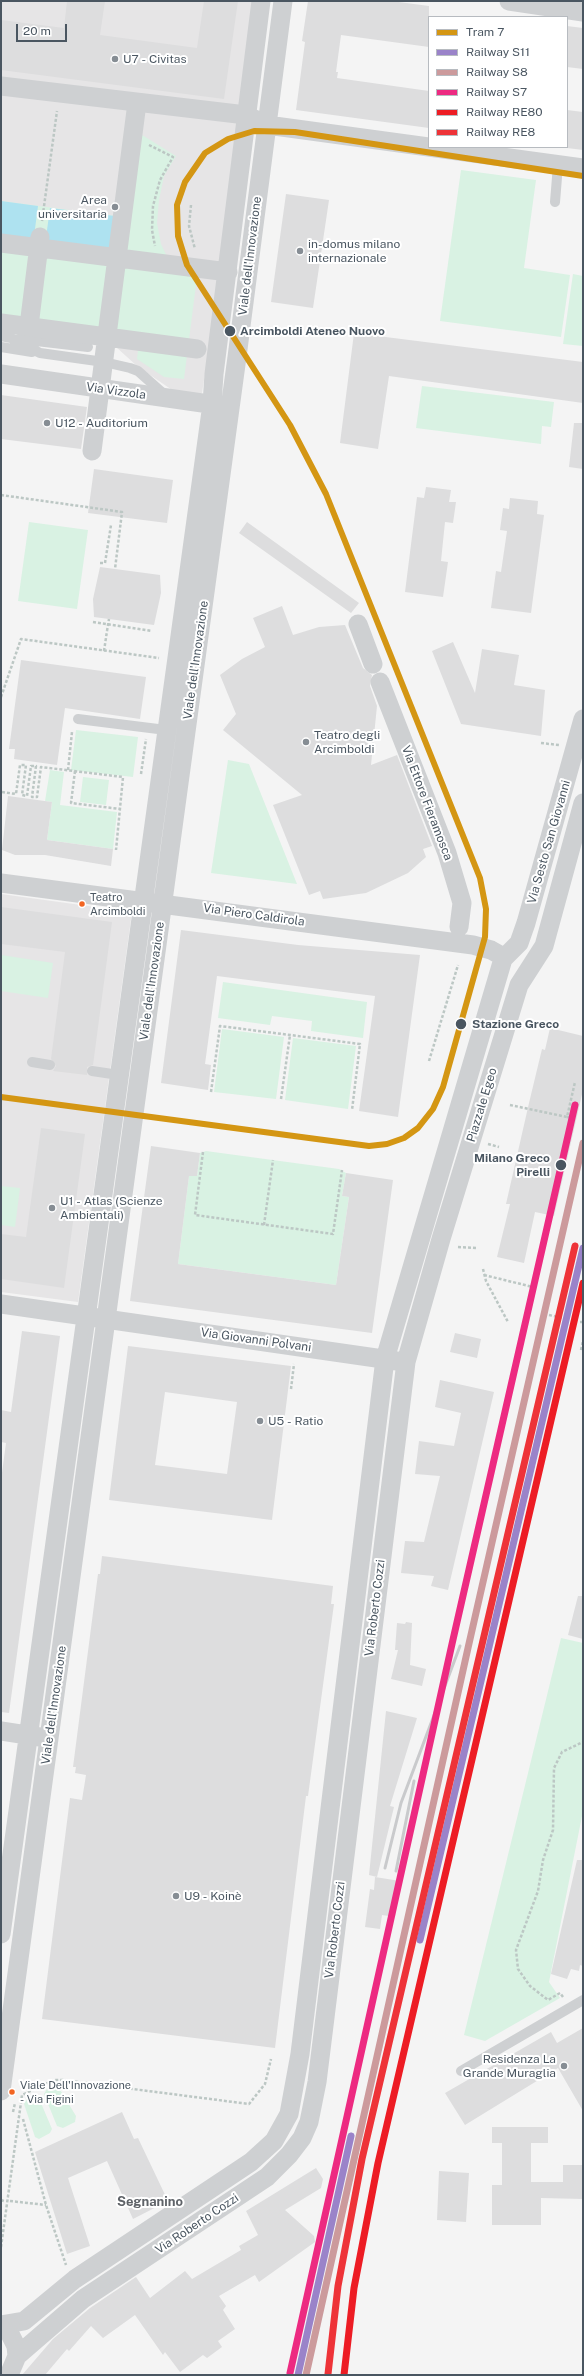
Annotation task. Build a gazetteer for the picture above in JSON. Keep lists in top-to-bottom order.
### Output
{
  "streets": {
    "street": [
      "Viale dell'Innovazione",
      "Via Vizzola",
      "Via Ettore Fieramosca",
      "Via Sesto San Giovanni",
      "Via Piero Caldirola",
      "Piazzale Egeo",
      "Via Giovanni Polvani",
      "Via Roberto Cozzi"
    ]
  },
  "crossings": [
    ["Viale dell'Innovazione", "Via Vizzola"],
    ["Viale dell'Innovazione", "Via Piero Caldirola"],
    ["Viale dell'Innovazione", "Via Giovanni Polvani"],
    ["Via Sesto San Giovanni", "Via Piero Caldirola"],
    ["Via Sesto San Giovanni", "Piazzale Egeo"],
    ["Via Piero Caldirola", "Piazzale Egeo"],
    ["Piazzale Egeo", "Via Giovanni Polvani"],
    ["Piazzale Egeo", "Via Roberto Cozzi"],
    ["Via Giovanni Polvani", "Via Roberto Cozzi"]
  ],
  "districts": ["Segnanino"],
  "places": [
    "U7 - Civitas",
    "Area universitaria",
    "in-domus milano internazionale",
    "Arcimboldi Ateneo Nuovo",
    "U12 - Auditorium",
    "Teatro degli Arcimboldi",
    "Teatro Arcimboldi",
    "Stazione Greco",
    "Milano Greco Pirelli",
    "U1 - Atlas (Scienze Ambientali)",
    "U5 - Ratio",
    "U9 - Koinè",
    "Residenza La Grande Muraglia",
    "Viale Dell'Innovazione - Via Figini"
  ],
  "lines": [
    "tram line 7",
    "rail line S7",
    "rail line S8",
    "rail line RE8",
    "rail line S11",
    "rail line RE80"
  ],
  "legend": [
    "Tram 7",
    "Railway S11",
    "Railway S8",
    "Railway S7",
    "Railway RE80",
    "Railway RE8"
  ],
  "scale_bar": "20 m"
}
